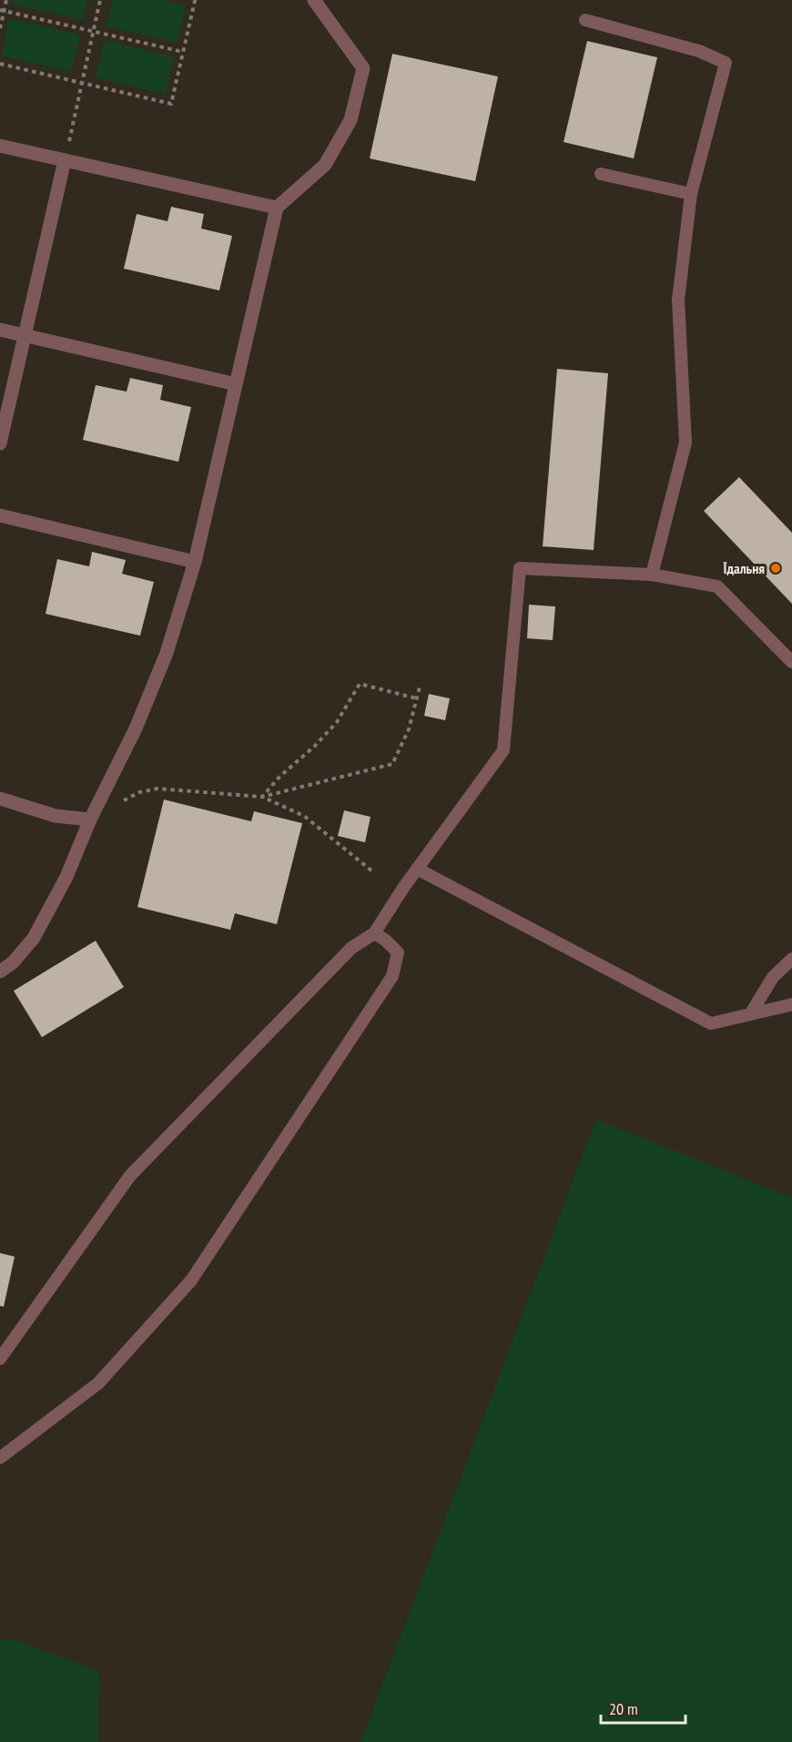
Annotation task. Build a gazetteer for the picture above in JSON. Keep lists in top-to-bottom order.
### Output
{
  "places": ["Їдальня"],
  "scale_bar": "20 m"
}
